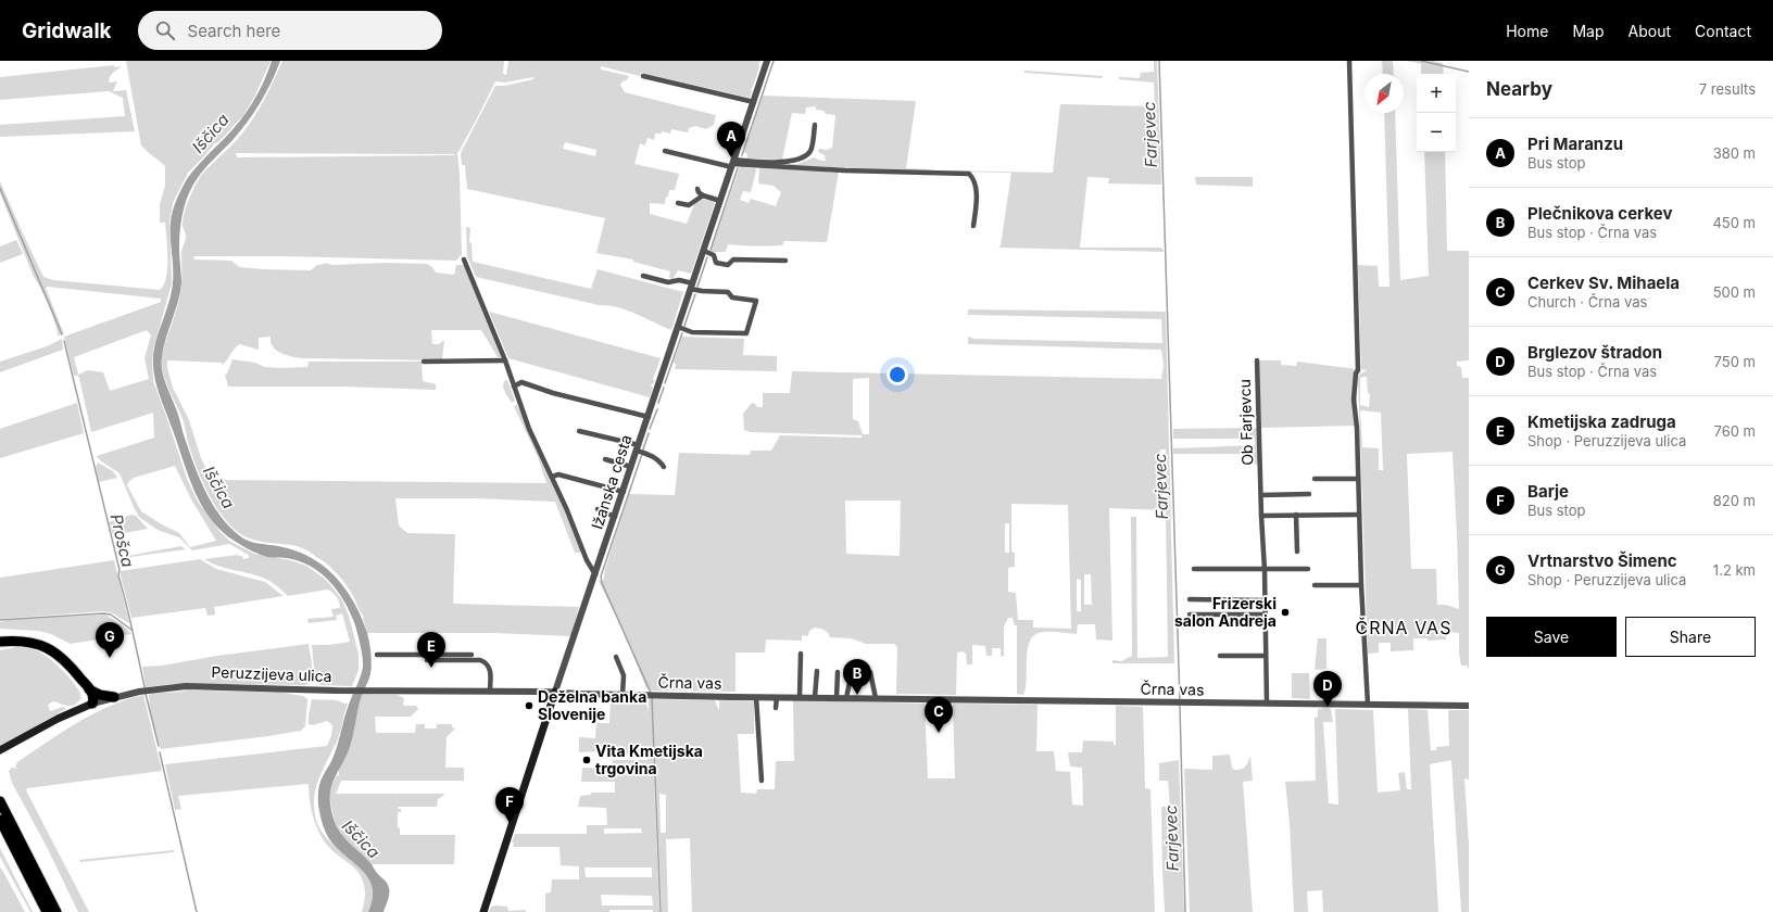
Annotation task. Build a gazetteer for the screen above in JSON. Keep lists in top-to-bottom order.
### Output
{
  "streets": {
    "main road": ["Ižanska cesta", "Peruzzijeva ulica"],
    "street": ["Ob Farjevcu", "Črna vas"]
  },
  "crossings": [
    ["Ižanska cesta", "Peruzzijeva ulica"],
    ["Ižanska cesta", "Črna vas"],
    ["Peruzzijeva ulica", "Črna vas"]
  ],
  "districts": ["ČRNA VAS"],
  "water": ["Iščica", "Farjevec", "Prošca"],
  "places": ["Frizerski salon Andreja", "Deželna banka Slovenije", "Vita Kmetijska trgovina"],
  "north": "bottom left",
  "page": {
    "header": "Gridwalk",
    "search": "Search here",
    "nav": [
      "Home",
      "Map",
      "About",
      "Contact"
    ],
    "heading": ["Nearby", "7 results"],
    "map_buttons": ["+", "−"],
    "list": [
      {
        "mark": "A",
        "name": "Pri Maranzu",
        "note": "Bus stop",
        "value": "380 m"
      },
      {
        "mark": "B",
        "name": "Plečnikova cerkev",
        "note": "Bus stop · Črna vas",
        "value": "450 m"
      },
      {
        "mark": "C",
        "name": "Cerkev Sv. Mihaela",
        "note": "Church · Črna vas",
        "value": "500 m"
      },
      {
        "mark": "D",
        "name": "Brglezov štradon",
        "note": "Bus stop · Črna vas",
        "value": "750 m"
      },
      {
        "mark": "E",
        "name": "Kmetijska zadruga",
        "note": "Shop · Peruzzijeva ulica",
        "value": "760 m"
      },
      {
        "mark": "F",
        "name": "Barje",
        "note": "Bus stop",
        "value": "820 m"
      },
      {
        "mark": "G",
        "name": "Vrtnarstvo Šimenc",
        "note": "Shop · Peruzzijeva ulica",
        "value": "1.2 km"
      }
    ],
    "pins": [
      "A",
      "G",
      "E",
      "B",
      "D",
      "C",
      "F"
    ],
    "buttons": ["Save", "Share"]
  }
}
